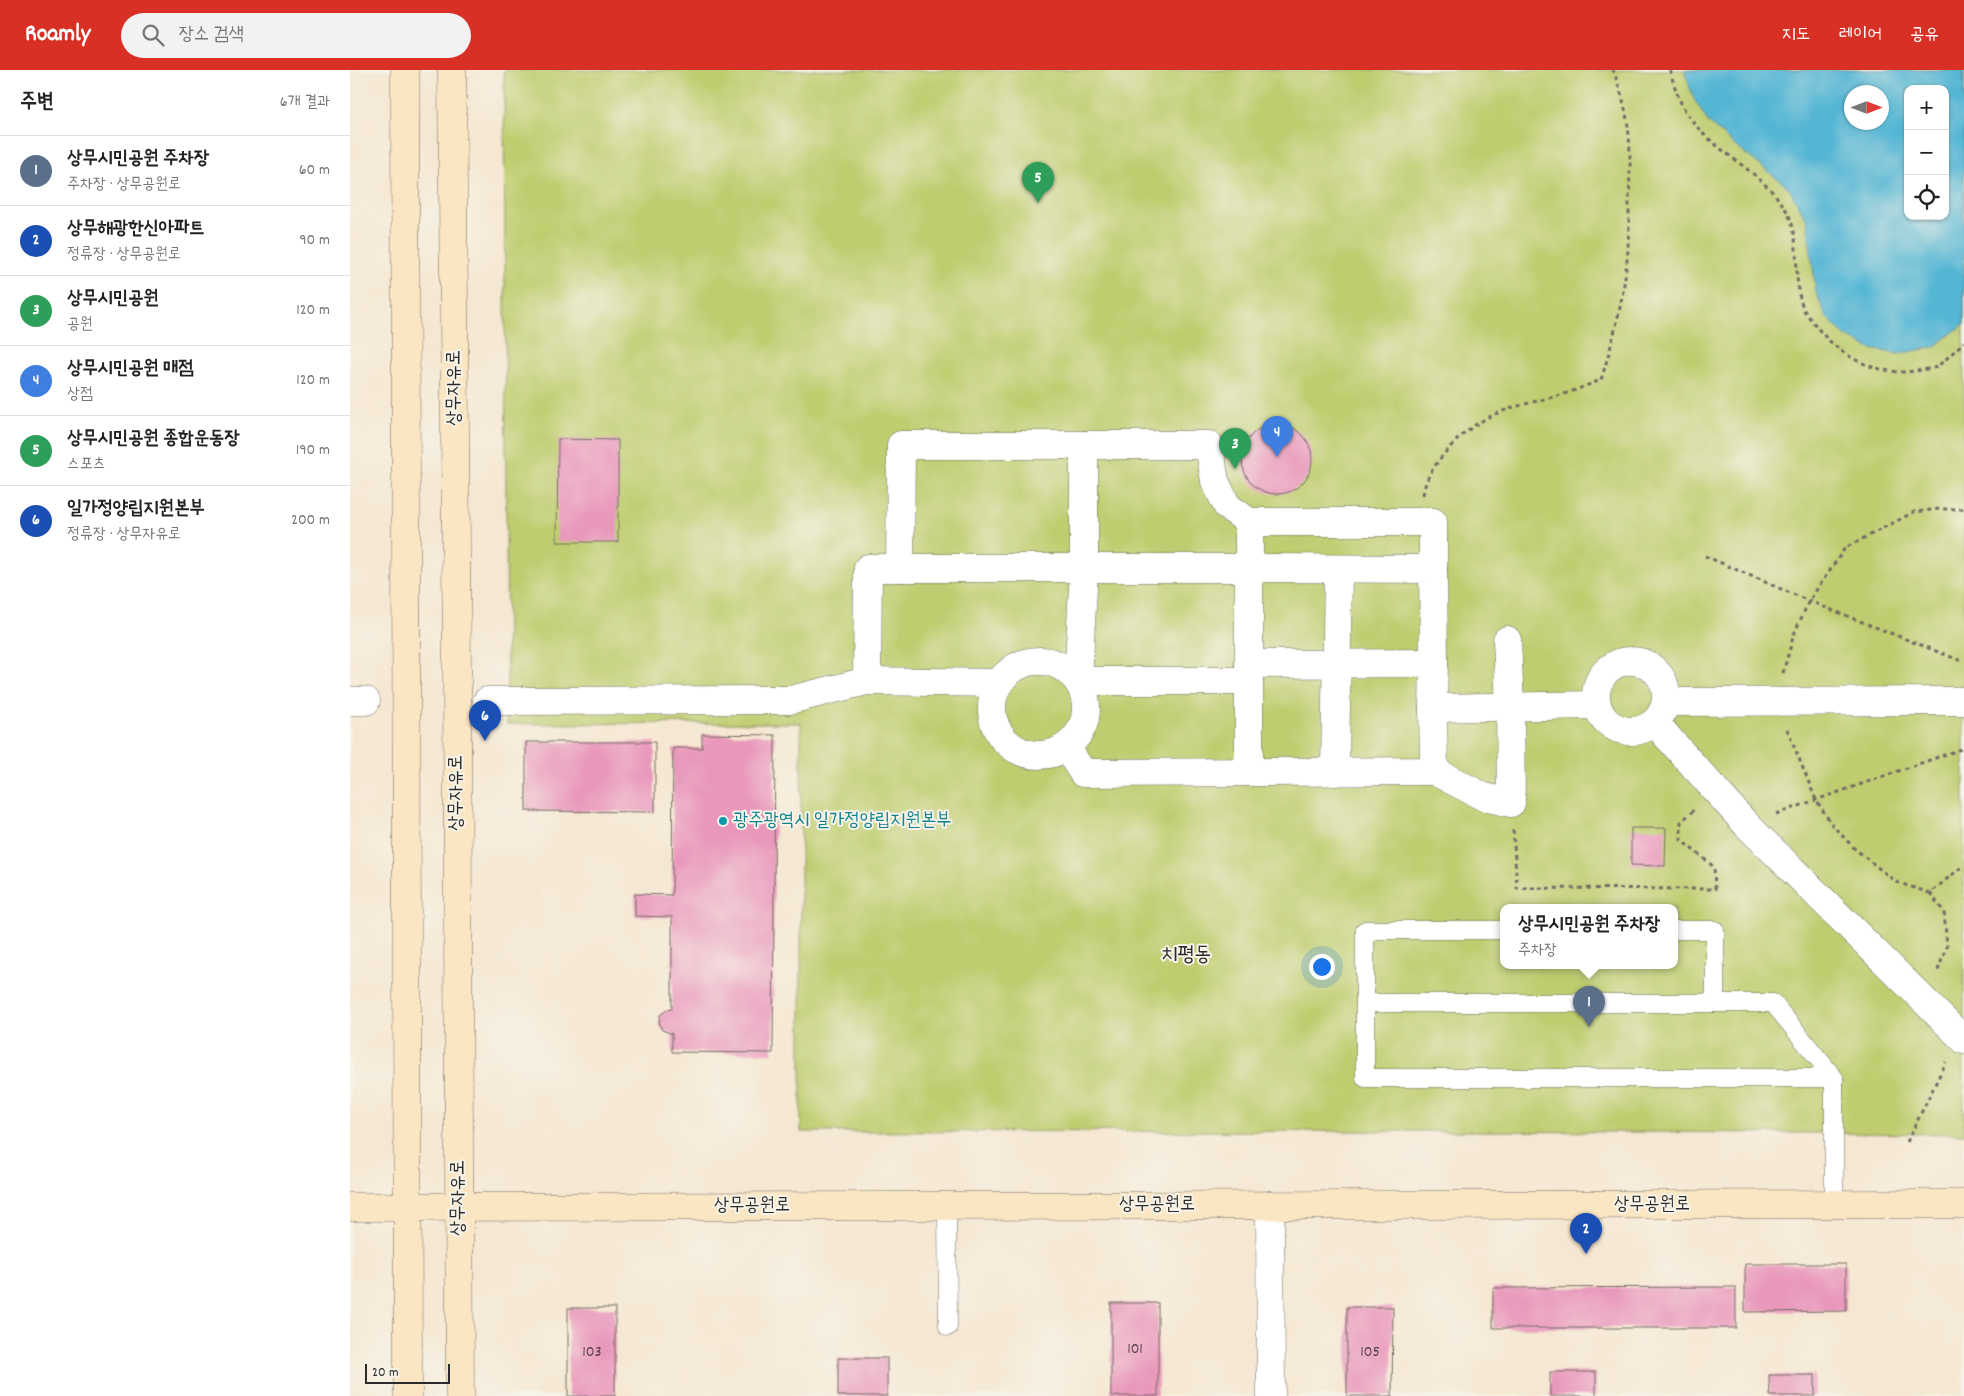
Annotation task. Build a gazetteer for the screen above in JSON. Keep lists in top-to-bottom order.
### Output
{
  "streets": {
    "street": ["상무자유로", "상무공원로"]
  },
  "crossings": [
    ["상무자유로", "상무공원로"]
  ],
  "districts": ["치평동"],
  "places": ["광주광역시 일가정양립지원본부"],
  "house_numbers": ["101", "103", "105"],
  "scale_bar": "20 m",
  "north": "right",
  "page": {
    "header": "Roamly",
    "search": "장소 검색",
    "nav": ["지도", "레이어", "공유"],
    "heading": ["주변", "6개 결과"],
    "map_buttons": ["+", "−"],
    "list": [
      {
        "mark": "1",
        "name": "상무시민공원 주차장",
        "note": "주차장 · 상무공원로",
        "value": "60 m"
      },
      {
        "mark": "2",
        "name": "상무해광한신아파트",
        "note": "정류장 · 상무공원로",
        "value": "90 m"
      },
      {
        "mark": "3",
        "name": "상무시민공원",
        "note": "공원",
        "value": "120 m"
      },
      {
        "mark": "4",
        "name": "상무시민공원 매점",
        "note": "상점",
        "value": "120 m"
      },
      {
        "mark": "5",
        "name": "상무시민공원 종합운동장",
        "note": "스포츠",
        "value": "190 m"
      },
      {
        "mark": "6",
        "name": "일가정양립지원본부",
        "note": "정류장 · 상무자유로",
        "value": "200 m"
      }
    ],
    "pins": [
      "5",
      "4",
      "3",
      "6",
      "1",
      "2"
    ],
    "popup": ["상무시민공원 주차장", "주차장"],
    "scale": "20 m"
  }
}
